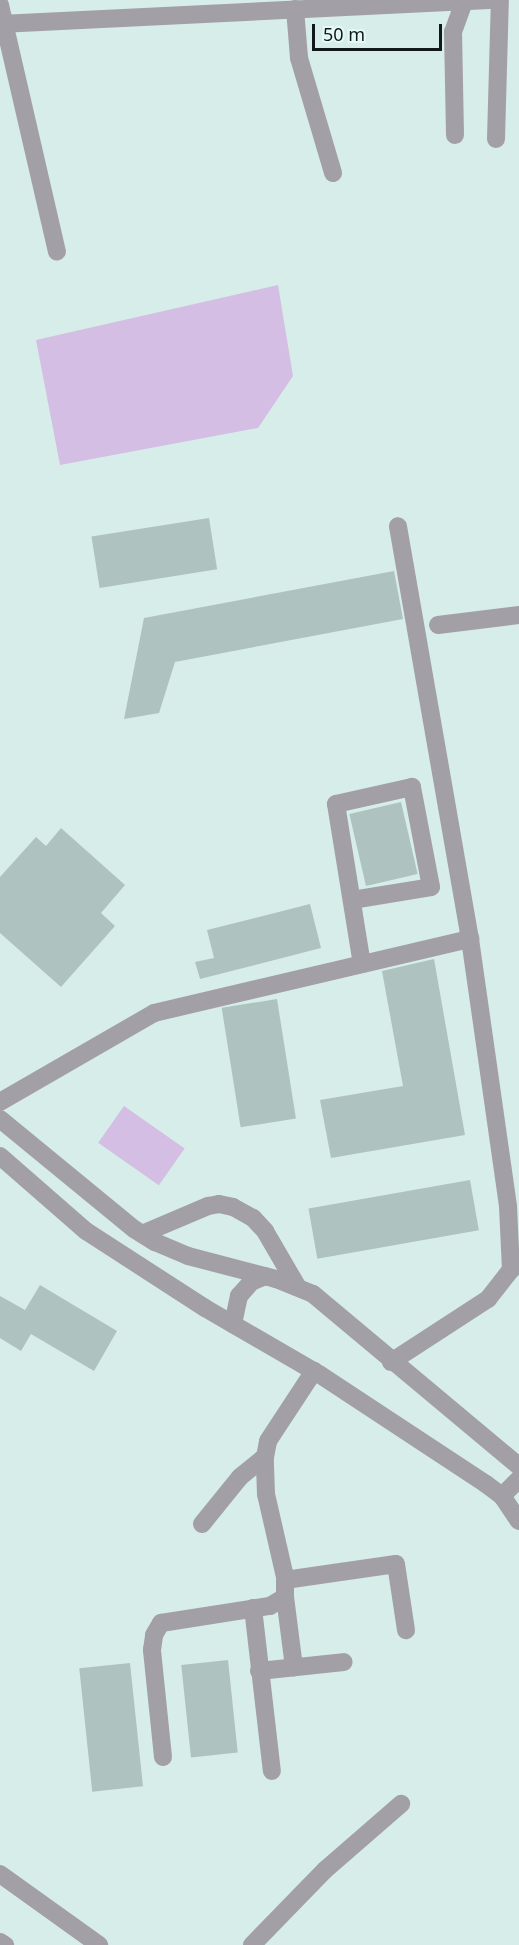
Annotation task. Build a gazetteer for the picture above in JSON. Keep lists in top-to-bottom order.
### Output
{
  "scale_bar": "50 m"
}
